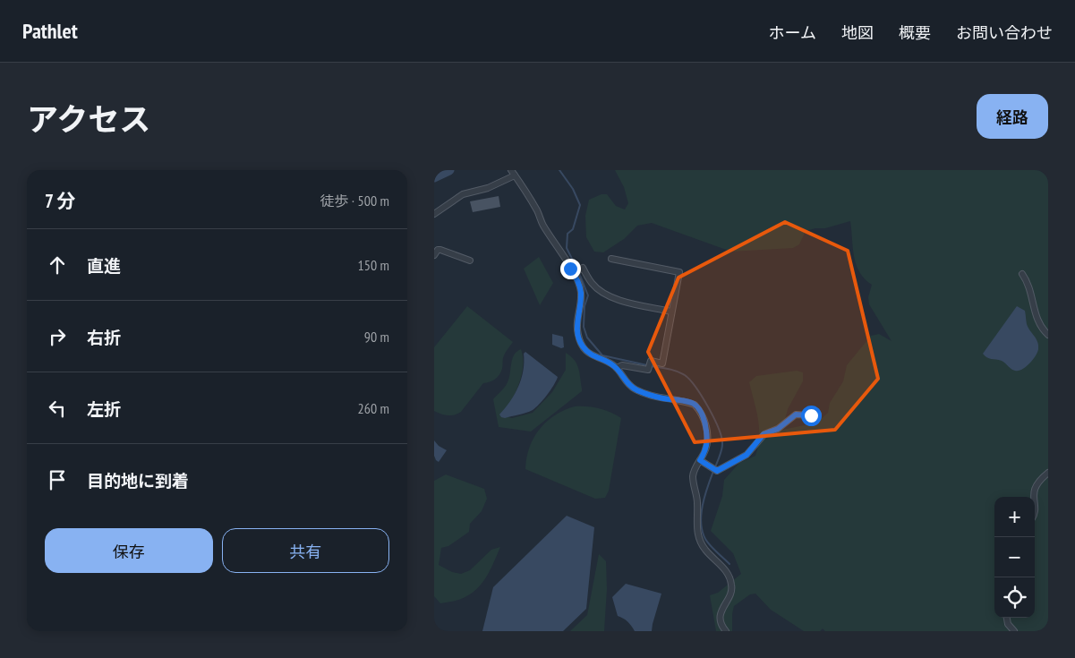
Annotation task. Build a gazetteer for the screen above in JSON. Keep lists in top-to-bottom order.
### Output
{
  "page": {
    "header": "Pathlet",
    "nav": [
      "ホーム",
      "地図",
      "概要",
      "お問い合わせ"
    ],
    "title": "アクセス",
    "buttons": [
      "経路",
      ["保存", "共有"]
    ],
    "heading": ["7 分", "徒歩 · 500 m"],
    "list": [
      ["直進", "150 m"],
      ["右折", "90 m"],
      ["左折", "260 m"],
      "目的地に到着"
    ],
    "map_buttons": ["+", "−"]
  }
}
